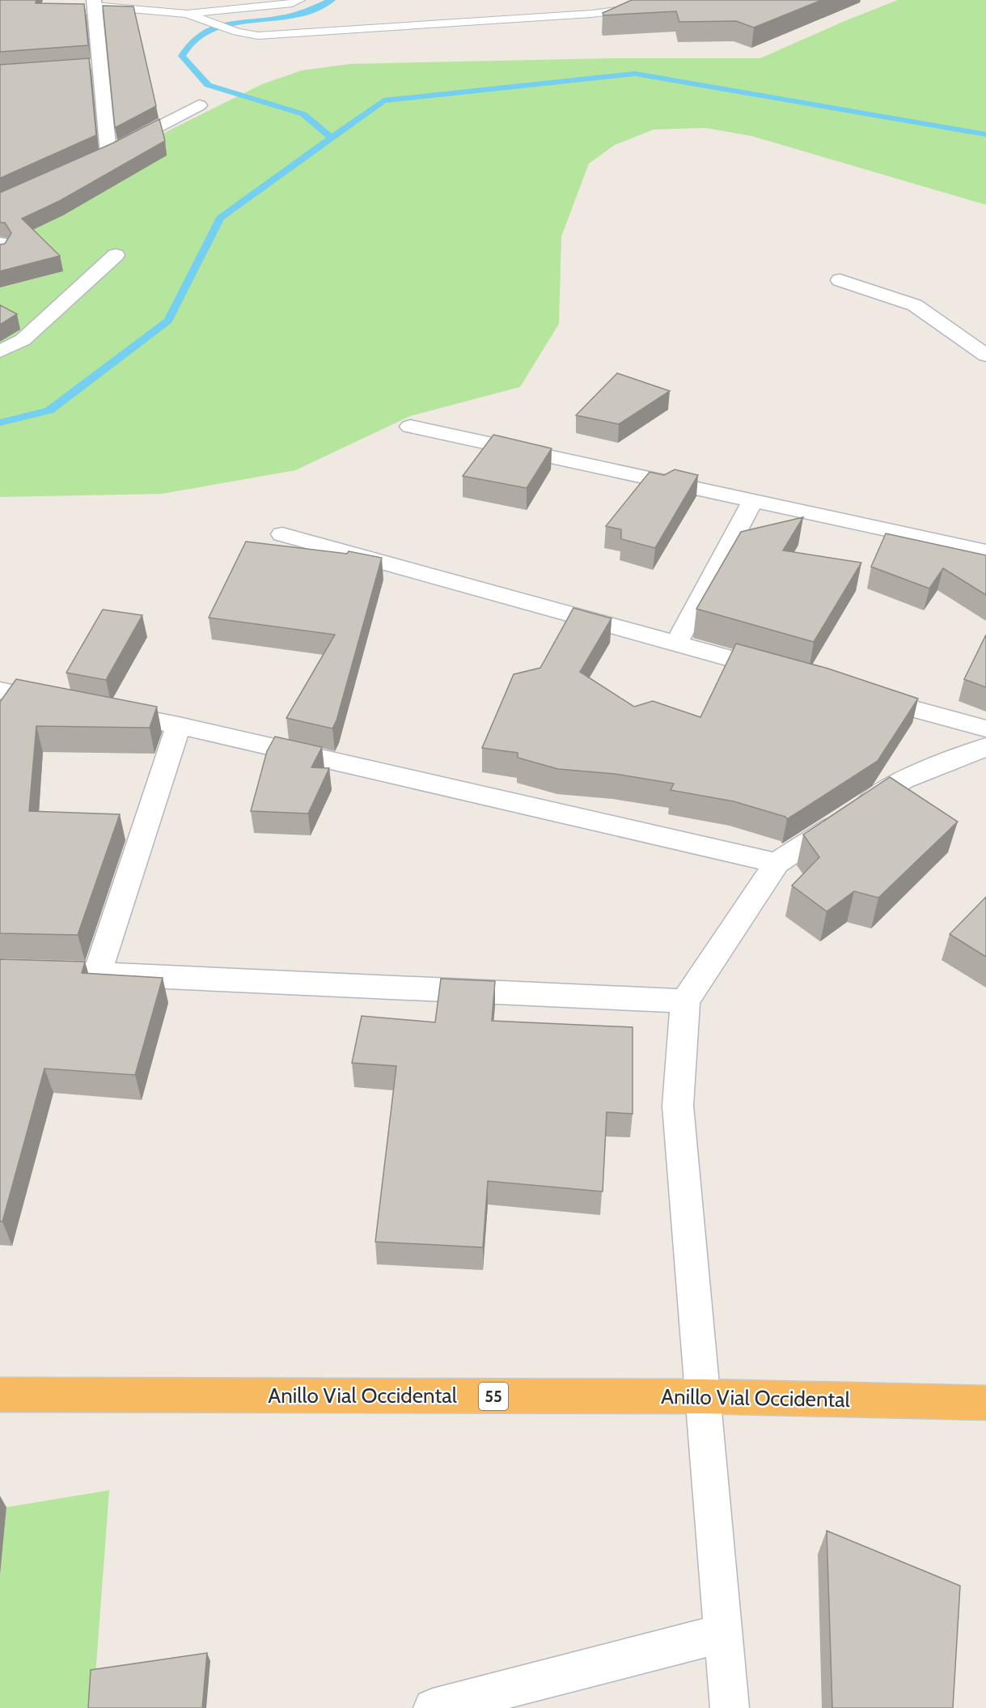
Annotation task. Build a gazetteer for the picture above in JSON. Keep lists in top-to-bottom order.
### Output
{
  "streets": {
    "highway": ["Anillo Vial Occidental", "55"]
  }
}
